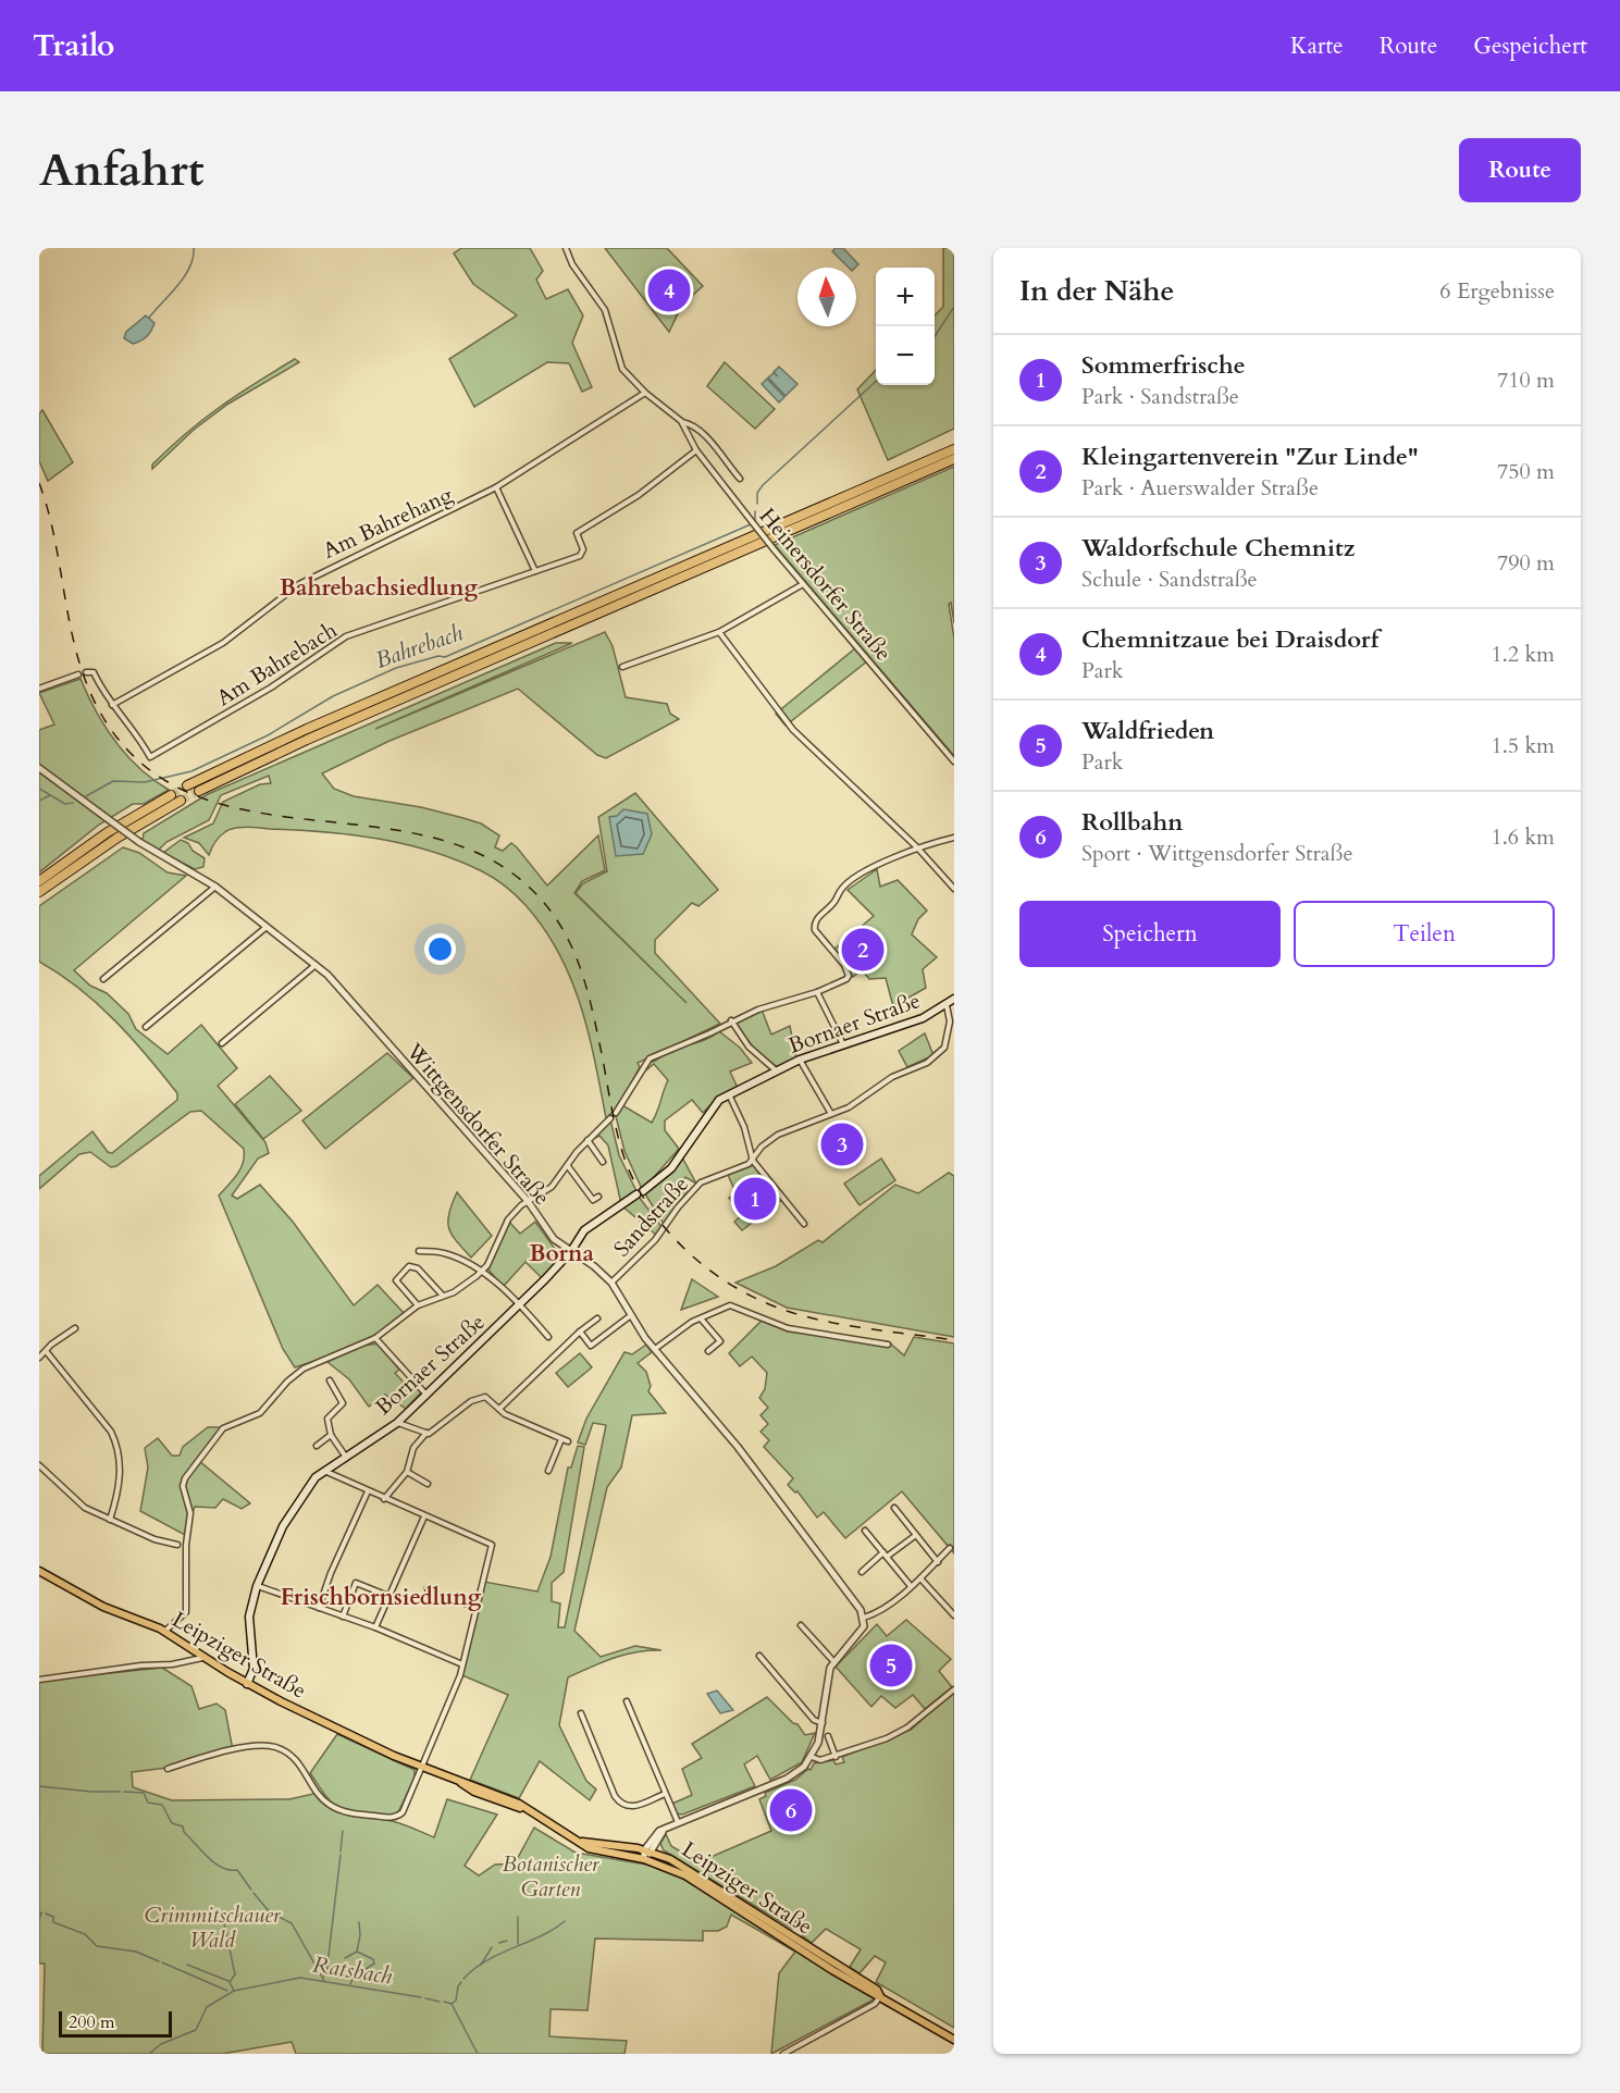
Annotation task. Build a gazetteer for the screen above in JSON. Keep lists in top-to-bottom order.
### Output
{
  "streets": {
    "main road": ["Bornaer Straße", "Leipziger Straße"],
    "street": [
      "Am Bahrehang",
      "Heinersdorfer Straße",
      "Am Bahrebach",
      "Wittgensdorfer Straße",
      "Sandstraße"
    ]
  },
  "crossings": [
    ["Am Bahrehang", "Heinersdorfer Straße"],
    ["Am Bahrehang", "Am Bahrebach"],
    ["Heinersdorfer Straße", "Am Bahrebach"],
    ["Bornaer Straße", "Wittgensdorfer Straße"],
    ["Bornaer Straße", "Sandstraße"],
    ["Bornaer Straße", "Leipziger Straße"],
    ["Wittgensdorfer Straße", "Sandstraße"]
  ],
  "districts": ["Bahrebachsiedlung", "Borna", "Frischbornsiedlung"],
  "water": ["Bahrebach", "Ratsbach"],
  "parks": ["Botanischer Garten", "Crimmitschauer Wald"],
  "scale_bar": "200 m",
  "north": "top",
  "page": {
    "header": "Trailo",
    "nav": ["Karte", "Route", "Gespeichert"],
    "buttons": [
      "Route",
      ["Speichern", "Teilen"]
    ],
    "title": "Anfahrt",
    "heading": ["In der Nähe", "6 Ergebnisse"],
    "pins": [
      "4",
      "2",
      "3",
      "1",
      "5",
      "6"
    ],
    "map_buttons": ["+", "−"],
    "list": [
      {
        "mark": "1",
        "name": "Sommerfrische",
        "note": "Park · Sandstraße",
        "value": "710 m"
      },
      {
        "mark": "2",
        "name": "Kleingartenverein \"Zur Linde\"",
        "note": "Park · Auerswalder Straße",
        "value": "750 m"
      },
      {
        "mark": "3",
        "name": "Waldorfschule Chemnitz",
        "note": "Schule · Sandstraße",
        "value": "790 m"
      },
      {
        "mark": "4",
        "name": "Chemnitzaue bei Draisdorf",
        "note": "Park",
        "value": "1.2 km"
      },
      {
        "mark": "5",
        "name": "Waldfrieden",
        "note": "Park",
        "value": "1.5 km"
      },
      {
        "mark": "6",
        "name": "Rollbahn",
        "note": "Sport · Wittgensdorfer Straße",
        "value": "1.6 km"
      }
    ],
    "scale": "200 m"
  }
}
